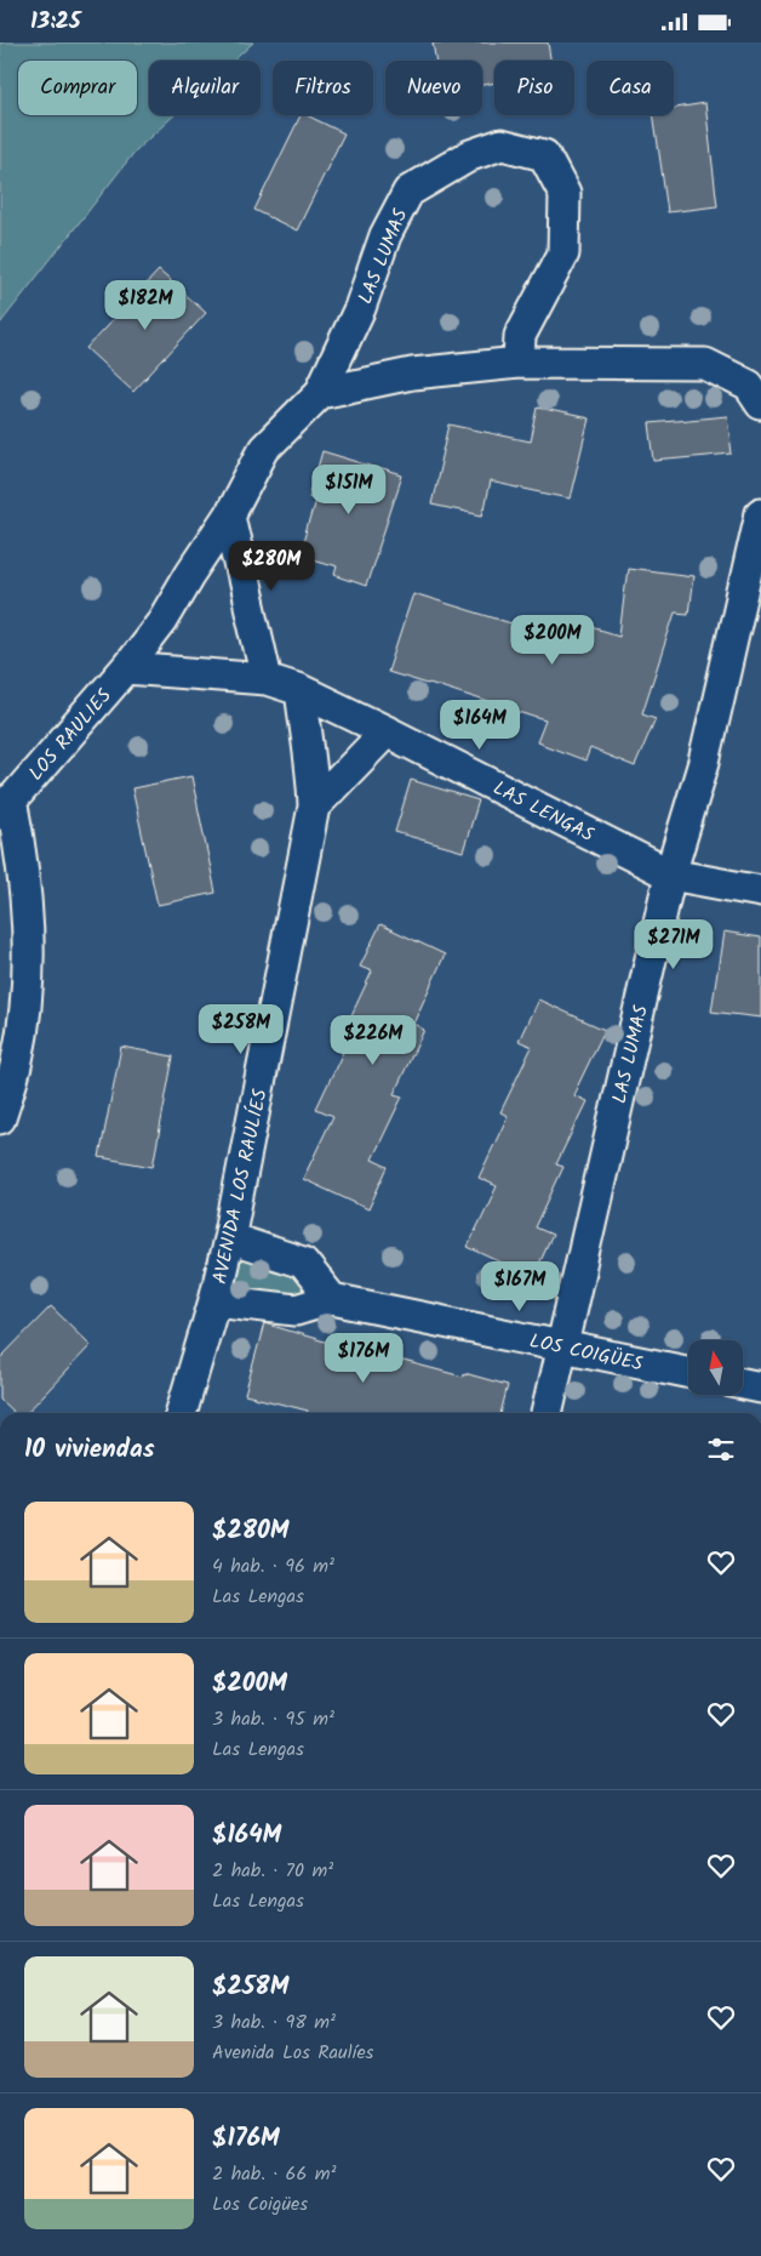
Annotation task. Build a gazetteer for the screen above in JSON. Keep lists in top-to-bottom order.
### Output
{
  "streets": {
    "street": [
      "LAS LUMAS",
      "LOS RAULIES",
      "LAS LENGAS",
      "AVENIDA LOS RAULÍES",
      "LOS COIGÜES"
    ]
  },
  "crossings": [
    ["LAS LUMAS", "LOS RAULIES"],
    ["LAS LUMAS", "LAS LENGAS"],
    ["LAS LUMAS", "LOS COIGÜES"],
    ["LOS RAULIES", "LAS LENGAS"],
    ["LAS LENGAS", "AVENIDA LOS RAULÍES"],
    ["AVENIDA LOS RAULÍES", "LOS COIGÜES"]
  ],
  "north": "top",
  "page": {
    "status": "13:25",
    "chip": [
      "Comprar",
      "Alquilar",
      "Filtros",
      "Nuevo",
      "Piso",
      "Casa"
    ],
    "price": [
      "$182M",
      "$151M",
      "$280M",
      "$200M",
      "$164M",
      "$271M",
      "$258M",
      "$226M",
      "$167M",
      "$176M"
    ],
    "heading": "10 viviendas",
    "list": [
      {
        "name": "$280M",
        "note": "4 hab. · 96 m² · Las Lengas"
      },
      {
        "name": "$200M",
        "note": "3 hab. · 95 m² · Las Lengas"
      },
      {
        "name": "$164M",
        "note": "2 hab. · 70 m² · Las Lengas"
      },
      {
        "name": "$258M",
        "note": "3 hab. · 98 m² · Avenida Los Raulíes"
      },
      {
        "name": "$176M",
        "note": "2 hab. · 66 m² · Los Coigües"
      }
    ]
  }
}
